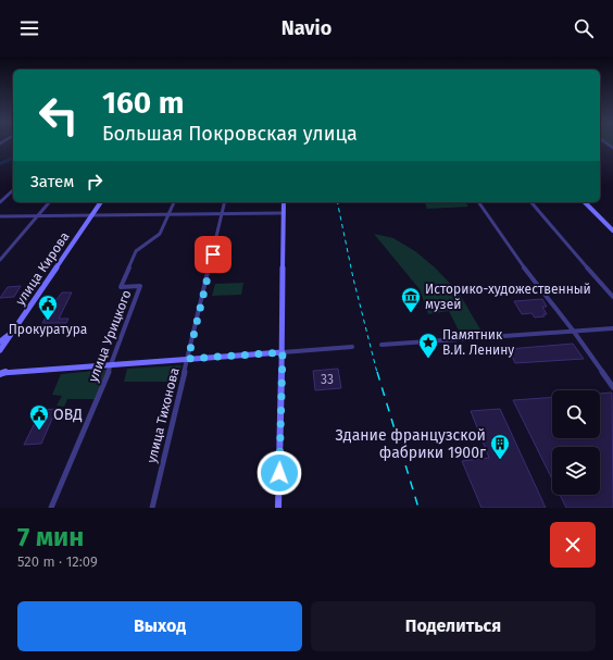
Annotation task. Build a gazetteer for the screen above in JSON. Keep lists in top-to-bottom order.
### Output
{
  "streets": {
    "main road": ["улица Кирова"],
    "street": ["улица Урицкого", "улица Тихонова"]
  },
  "places": {
    "museum": ["Историко-художественный музей"],
    "public building": ["Прокуратура", "ОВД"],
    "place": ["Памятник В.И. Ленину"],
    "building": ["Здание французской фабрики 1900г"]
  },
  "house_numbers": ["33"],
  "page": {
    "header": "Navio",
    "turn": ["160 m", "Большая Покровская улица"],
    "then": "Затем",
    "heading": ["7 мин", "520 m · 12:09"],
    "buttons": ["Выход", "Поделиться"]
  }
}
